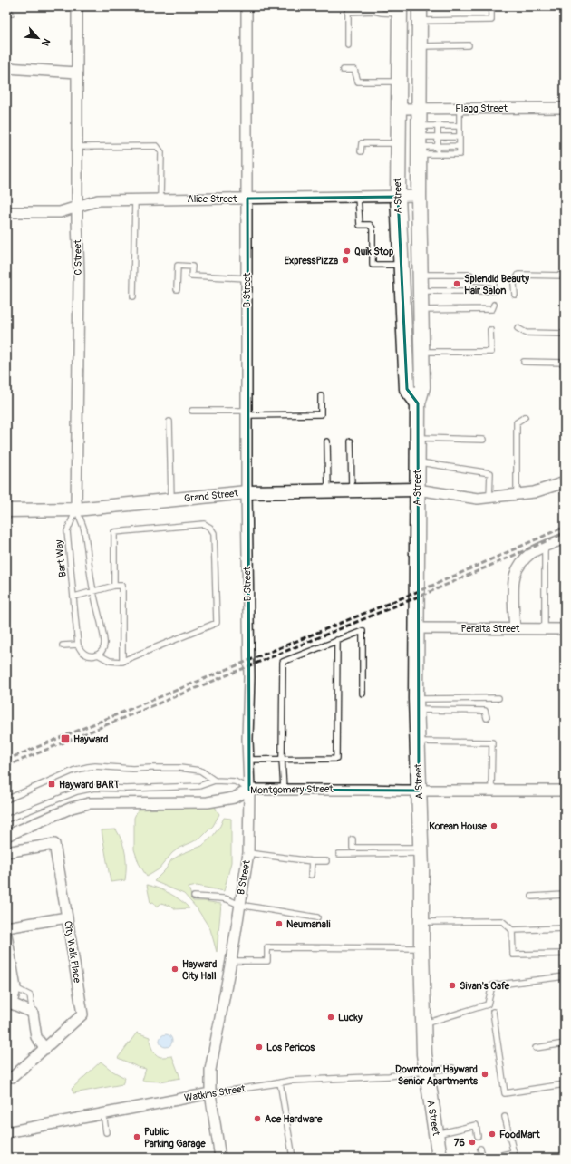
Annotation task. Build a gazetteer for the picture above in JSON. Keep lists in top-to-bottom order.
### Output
{
  "streets": {
    "main road": ["A Street"],
    "street": [
      "Flagg Street",
      "Alice Street",
      "C Street",
      "B Street",
      "Grand Street",
      "Peralta Street",
      "Montgomery Street",
      "City Walk Place",
      "Watkins Street"
    ],
    "lane": ["Bart Way"]
  },
  "crossings": [
    ["Flagg Street", "A Street"],
    ["A Street", "Alice Street"],
    ["A Street", "Grand Street"],
    ["A Street", "Peralta Street"],
    ["A Street", "Montgomery Street"],
    ["A Street", "Watkins Street"],
    ["Alice Street", "C Street"],
    ["Alice Street", "B Street"],
    ["C Street", "Grand Street"],
    ["C Street", "Bart Way"],
    ["B Street", "Grand Street"],
    ["B Street", "Montgomery Street"],
    ["B Street", "Watkins Street"],
    ["Grand Street", "Bart Way"]
  ],
  "places": {
    "other": [
      "Quik Stop",
      "ExpressPizza",
      "Splendid Beauty Hair Salon",
      "Korean House",
      "Neumanali",
      "Hayward City Hall",
      "Sivan's Cafe",
      "Lucky",
      "Los Pericos",
      "Downtown Hayward Senior Apartments",
      "Ace Hardware",
      "FoodMart",
      "Public Parking Garage",
      "76"
    ],
    "transit": ["Hayward", "Hayward BART"]
  },
  "north": "bottom right"
}
